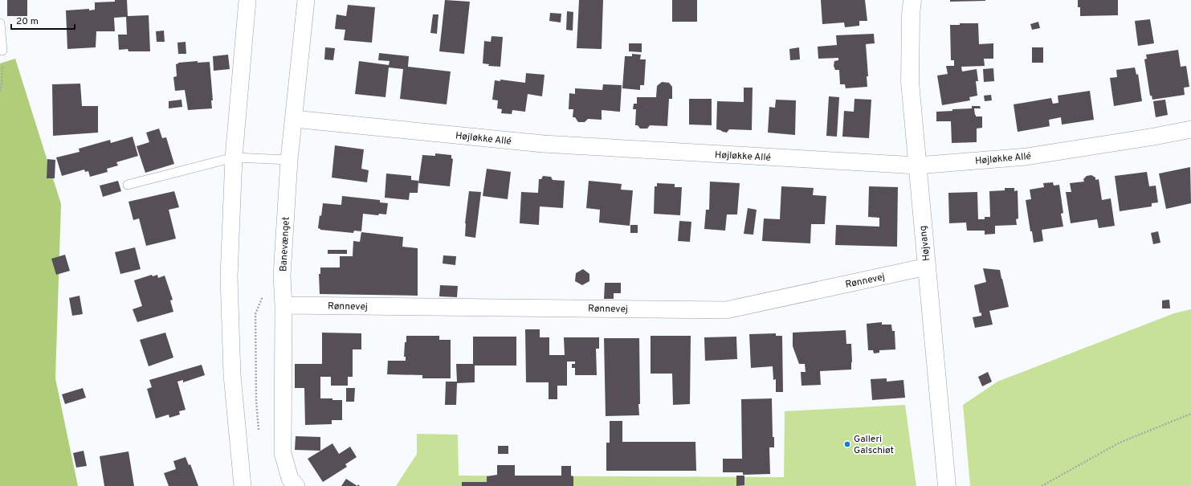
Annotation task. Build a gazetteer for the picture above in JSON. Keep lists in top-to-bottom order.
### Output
{
  "streets": {
    "street": [
      "Højløkke Allé",
      "Højvang",
      "Banevænget",
      "Rønnevej"
    ]
  },
  "crossings": [
    ["Højløkke Allé", "Højvang"],
    ["Højløkke Allé", "Banevænget"],
    ["Højvang", "Rønnevej"],
    ["Banevænget", "Rønnevej"]
  ],
  "places": ["Galleri Galschiøt"],
  "scale_bar": "20 m"
}
